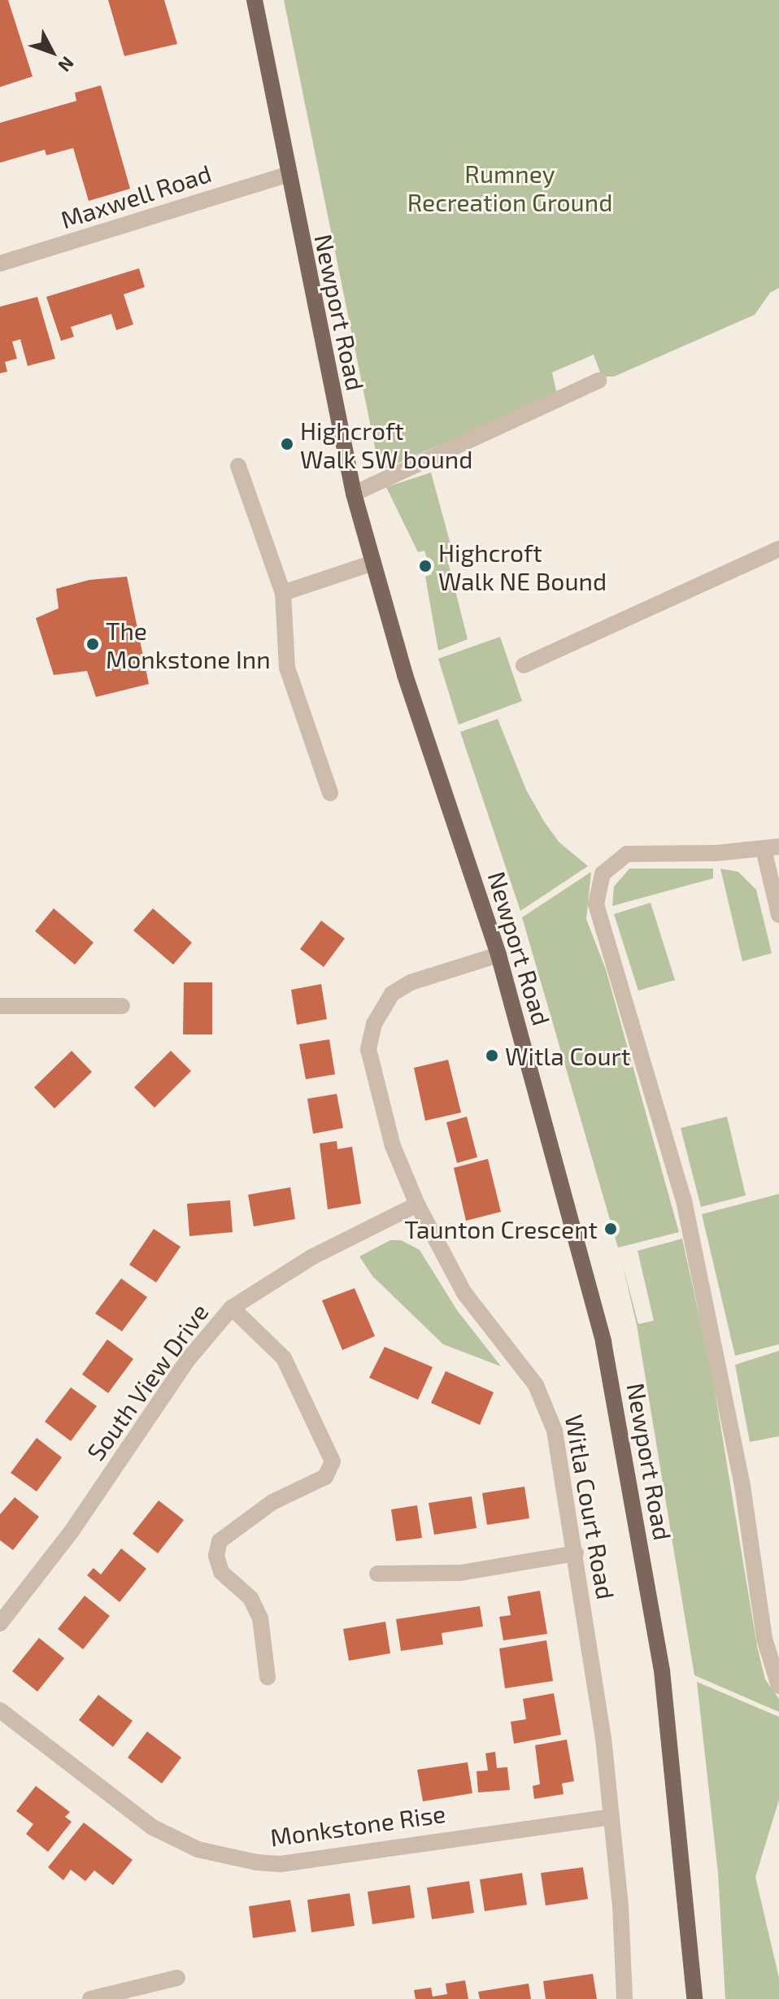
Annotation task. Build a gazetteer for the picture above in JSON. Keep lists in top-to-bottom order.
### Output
{
  "streets": {
    "main road": ["Newport Road"],
    "street": [
      "Maxwell Road",
      "South View Drive",
      "Witla Court Road",
      "Monkstone Rise"
    ]
  },
  "crossings": [
    ["Maxwell Road", "Newport Road"],
    ["Newport Road", "Witla Court Road"],
    ["South View Drive", "Witla Court Road"],
    ["Witla Court Road", "Monkstone Rise"]
  ],
  "parks": ["Rumney Recreation Ground"],
  "places": [
    "Highcroft Walk SW bound",
    "Highcroft Walk NE Bound",
    "The Monkstone Inn",
    "Witla Court",
    "Taunton Crescent"
  ],
  "north": "bottom right"
}
